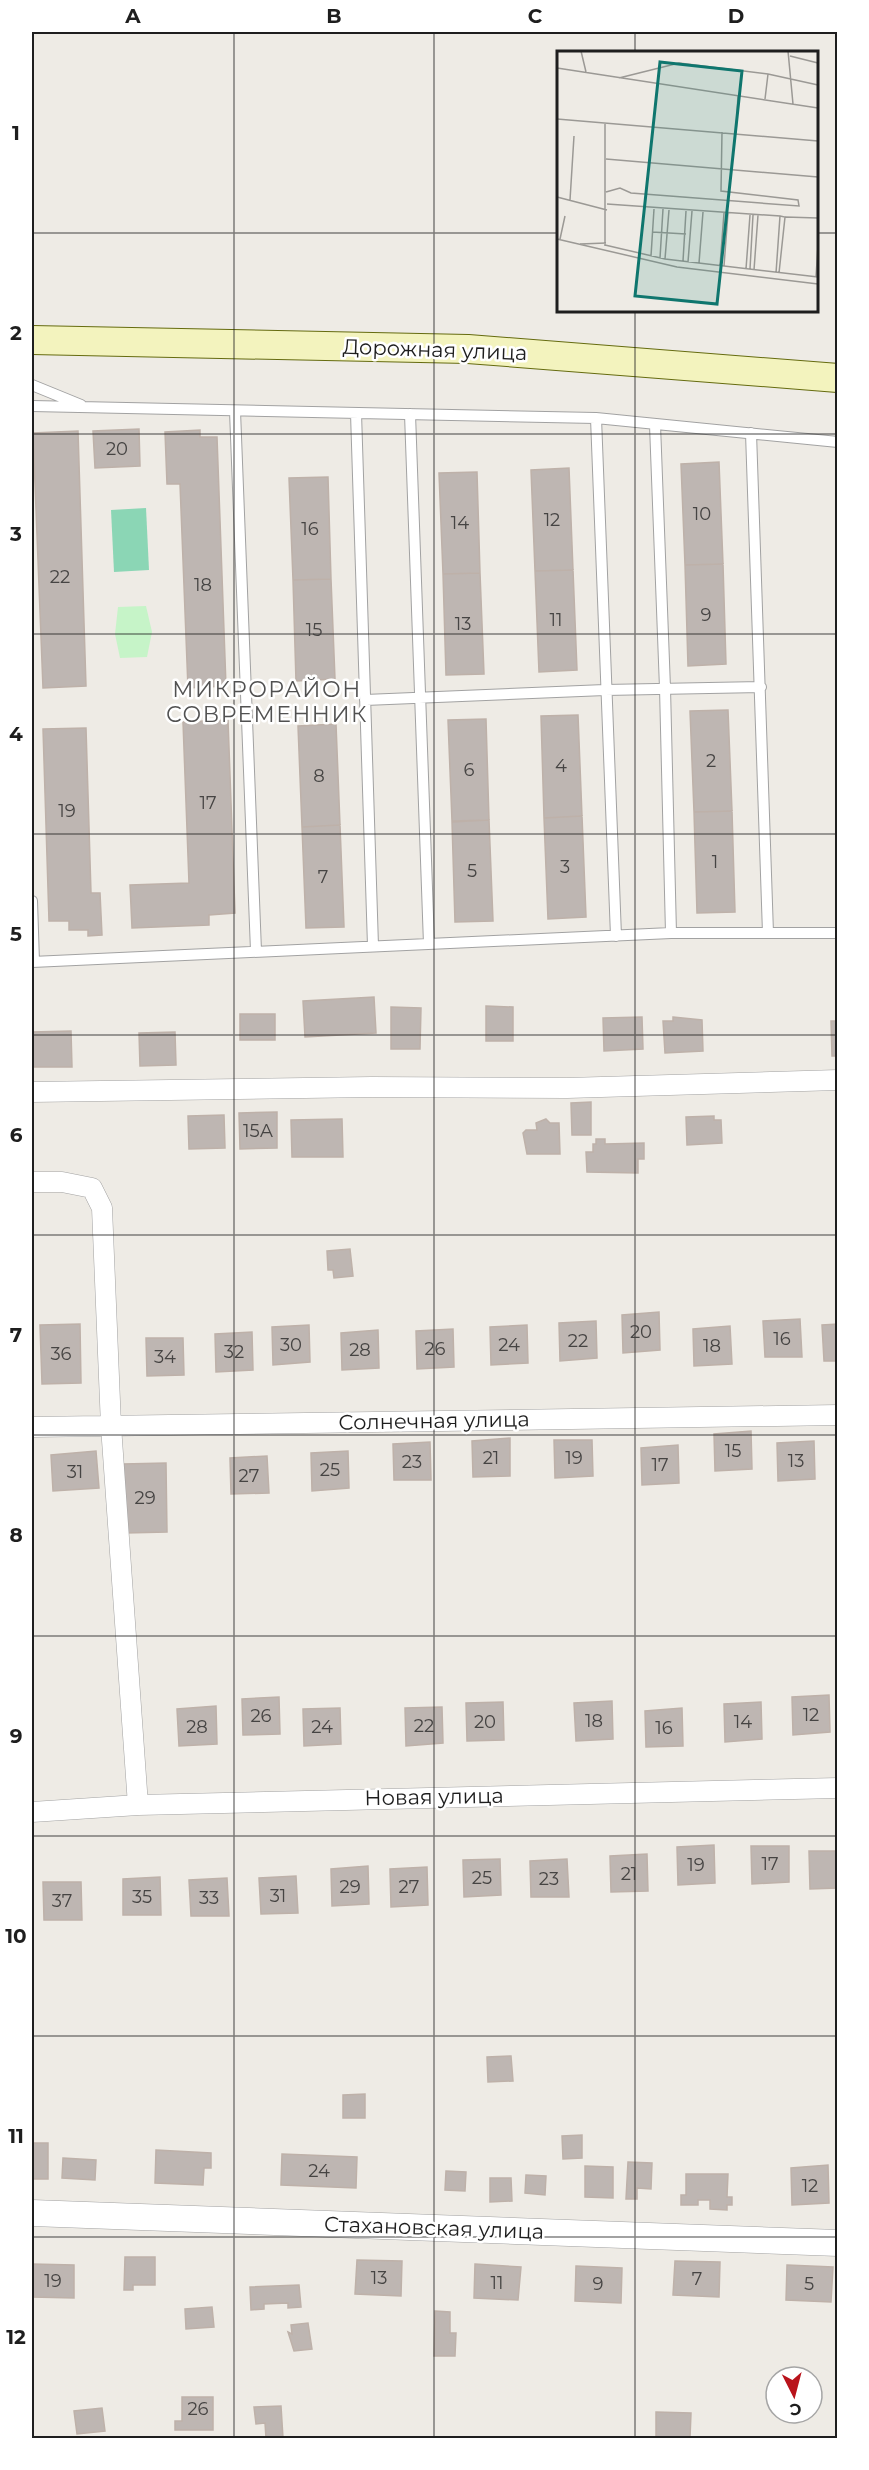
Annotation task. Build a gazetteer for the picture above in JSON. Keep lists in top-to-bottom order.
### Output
{
  "streets": {
    "main road": ["Дорожная улица"],
    "street": ["Солнечная улица", "Новая улица", "Стахановская улица"]
  },
  "districts": ["МИКРОРАЙОН СОВРЕМЕННИК"],
  "house_numbers": [
    "20",
    "10",
    "12",
    "14",
    "16",
    "22",
    "18",
    "9",
    "11",
    "13",
    "15",
    "2",
    "4",
    "6",
    "8",
    "17",
    "19",
    "1",
    "3",
    "5",
    "7",
    "15А",
    "20",
    "16",
    "22",
    "30",
    "24",
    "18",
    "26",
    "28",
    "32",
    "36",
    "34",
    "15",
    "21",
    "19",
    "13",
    "23",
    "17",
    "25",
    "31",
    "27",
    "29",
    "12",
    "26",
    "18",
    "20",
    "14",
    "22",
    "28",
    "24",
    "16",
    "17",
    "19",
    "21",
    "25",
    "23",
    "29",
    "27",
    "31",
    "35",
    "33",
    "37",
    "24",
    "12",
    "13",
    "7",
    "19",
    "11",
    "9",
    "5",
    "26"
  ],
  "north": "bottom",
  "grid": {
    "columns": [
      "A",
      "B",
      "C",
      "D"
    ],
    "rows": [
      "1",
      "2",
      "3",
      "4",
      "5",
      "6",
      "7",
      "8",
      "9",
      "10",
      "11",
      "12"
    ]
  }
}
